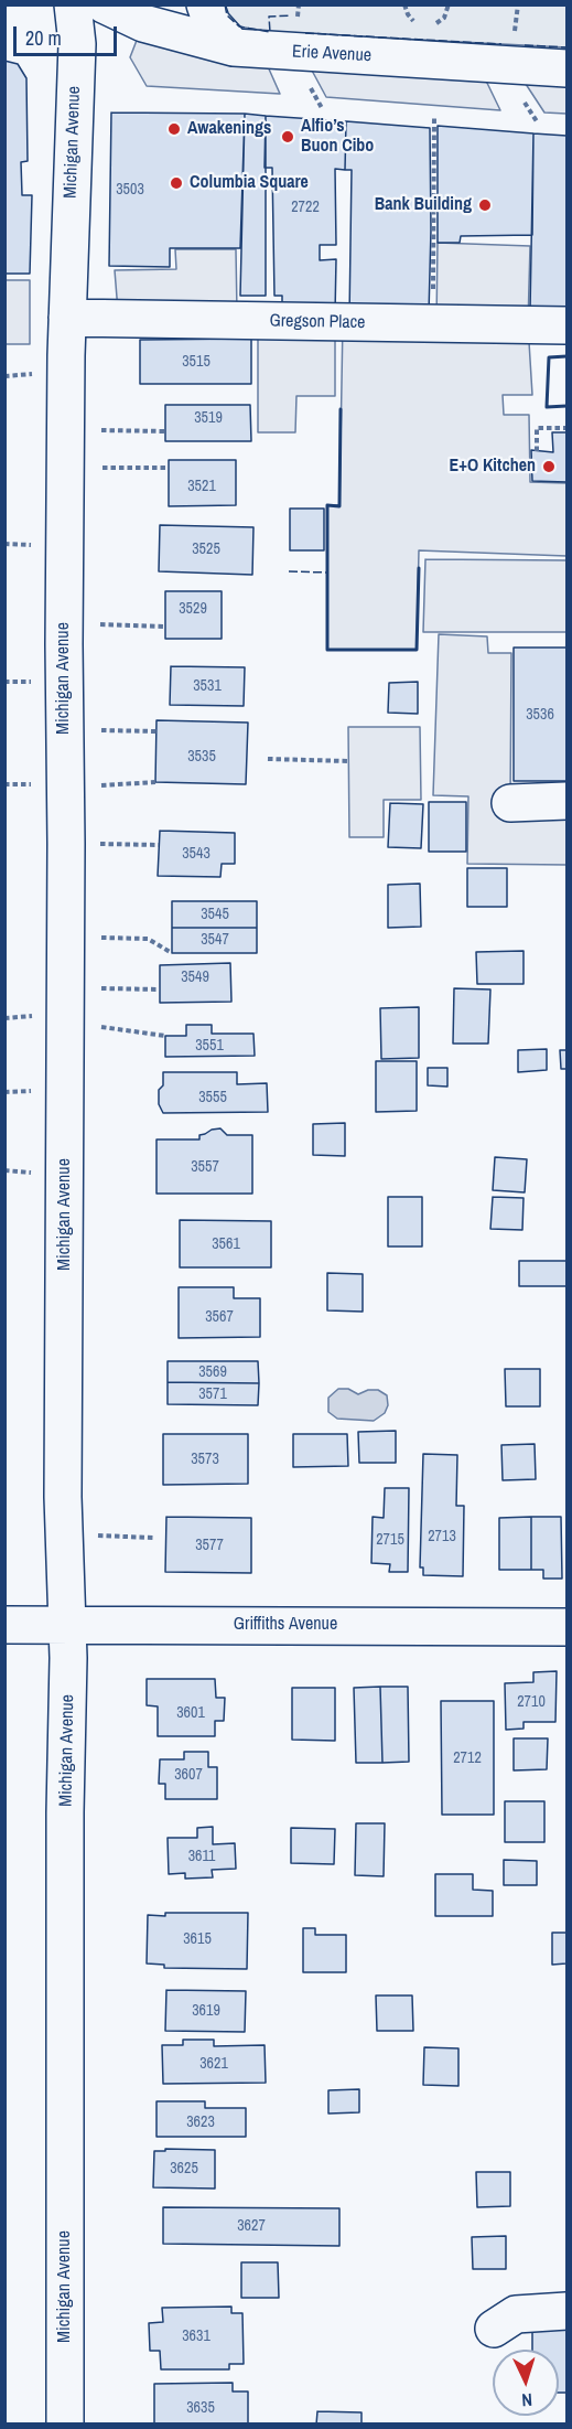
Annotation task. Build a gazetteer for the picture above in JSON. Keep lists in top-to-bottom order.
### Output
{
  "streets": {
    "street": [
      "Erie Avenue",
      "Michigan Avenue",
      "Gregson Place",
      "Griffiths Avenue"
    ]
  },
  "crossings": [
    ["Michigan Avenue", "Gregson Place"],
    ["Michigan Avenue", "Griffiths Avenue"]
  ],
  "places": [
    "Awakenings",
    "Alfio’s Buon Cibo",
    "Columbia Square",
    "Bank Building",
    "E+O Kitchen"
  ],
  "house_numbers": [
    "3503",
    "2722",
    "3515",
    "3519",
    "3521",
    "3525",
    "3529",
    "3531",
    "3536",
    "3535",
    "3543",
    "3545",
    "3547",
    "3549",
    "3551",
    "3555",
    "3557",
    "3561",
    "3567",
    "3569",
    "3571",
    "3573",
    "2713",
    "2715",
    "3577",
    "2710",
    "3601",
    "2712",
    "3607",
    "3611",
    "3615",
    "3619",
    "3621",
    "3623",
    "3625",
    "3627",
    "3631",
    "3635"
  ],
  "scale_bar": "20 m",
  "north": "bottom"
}
